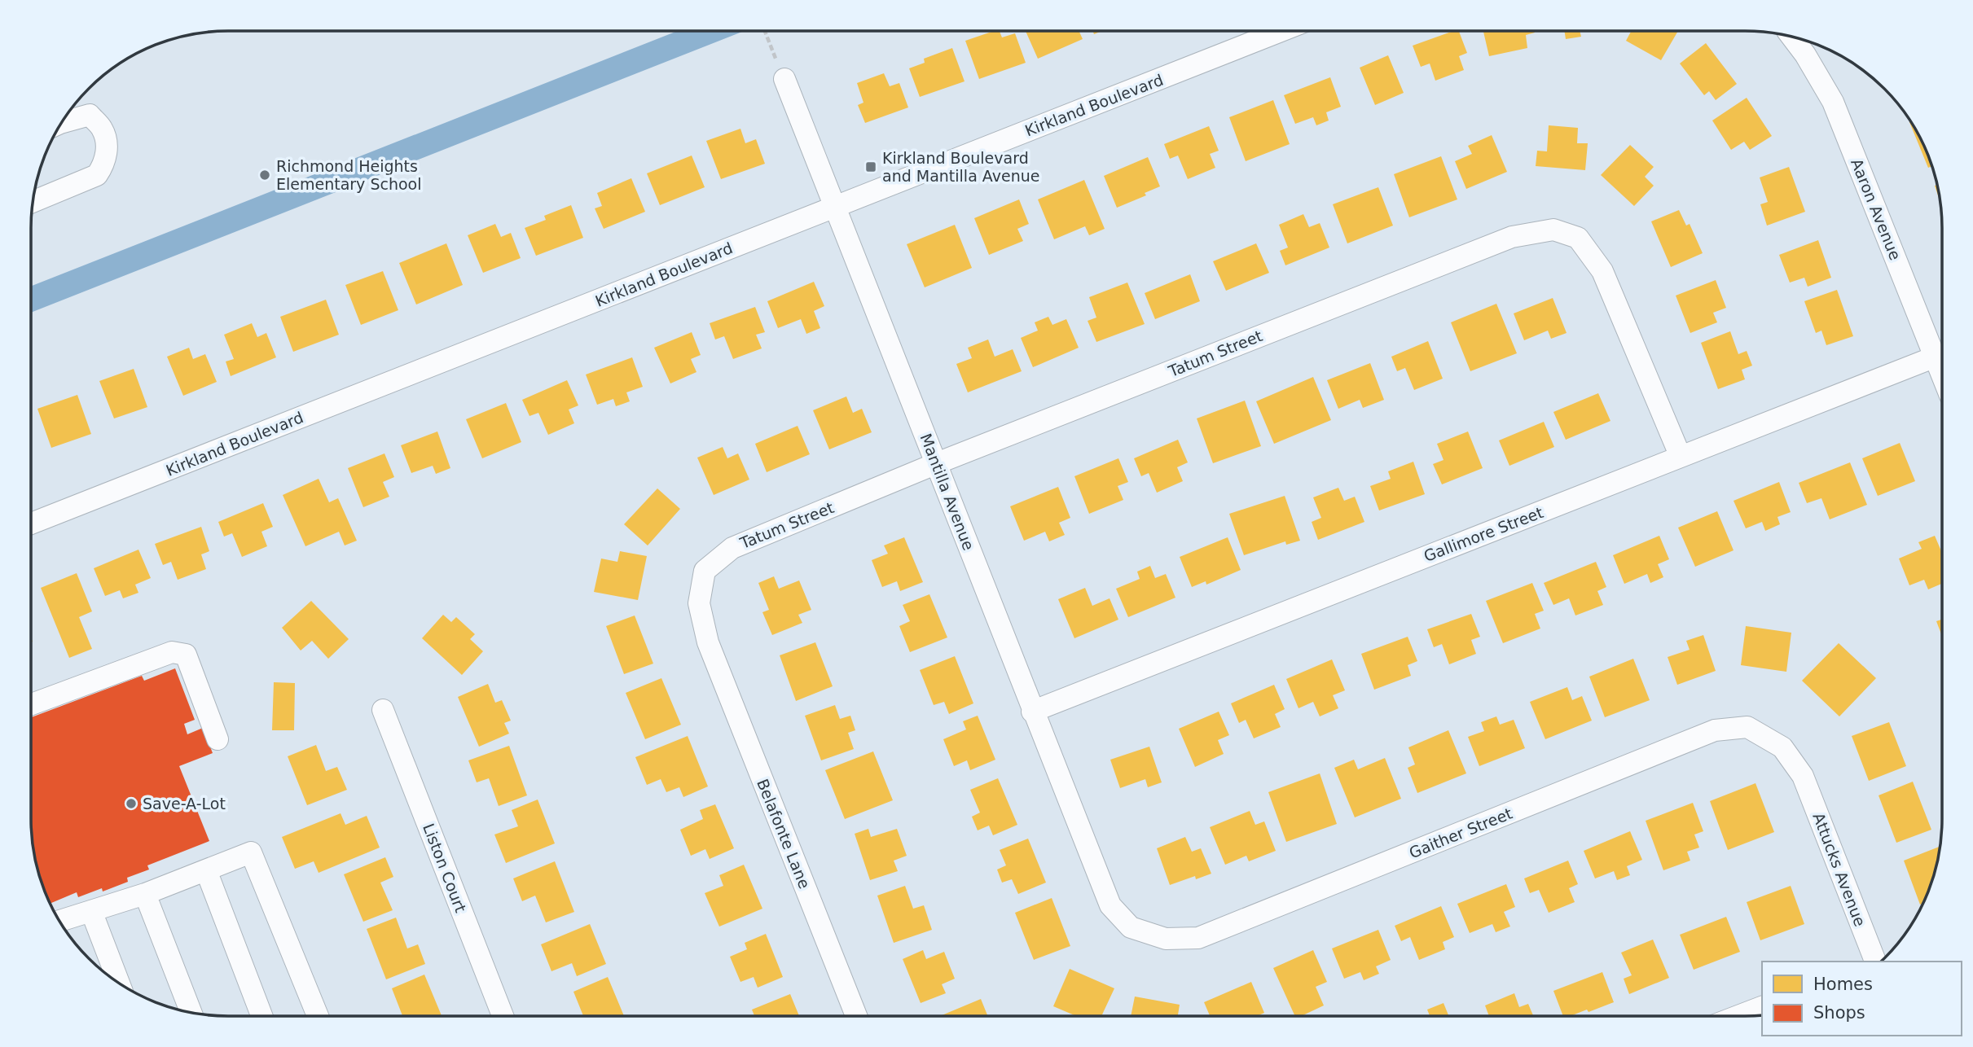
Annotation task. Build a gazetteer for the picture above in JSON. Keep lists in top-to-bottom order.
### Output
{
  "streets": {
    "street": [
      "Kirkland Boulevard",
      "Aaron Avenue",
      "Tatum Street",
      "Mantilla Avenue",
      "Gallimore Street",
      "Gaither Street",
      "Belafonte Lane",
      "Liston Court",
      "Attucks Avenue"
    ]
  },
  "crossings": [
    ["Kirkland Boulevard", "Mantilla Avenue"],
    ["Aaron Avenue", "Gallimore Street"],
    ["Tatum Street", "Mantilla Avenue"],
    ["Tatum Street", "Gallimore Street"],
    ["Tatum Street", "Belafonte Lane"],
    ["Mantilla Avenue", "Gallimore Street"],
    ["Mantilla Avenue", "Gaither Street"],
    ["Gaither Street", "Attucks Avenue"]
  ],
  "places": {
    "transit": ["Kirkland Boulevard and Mantilla Avenue"],
    "other": ["Richmond Heights Elementary School", "Save-A-Lot"]
  },
  "legend": ["Homes", "Shops"]
}
